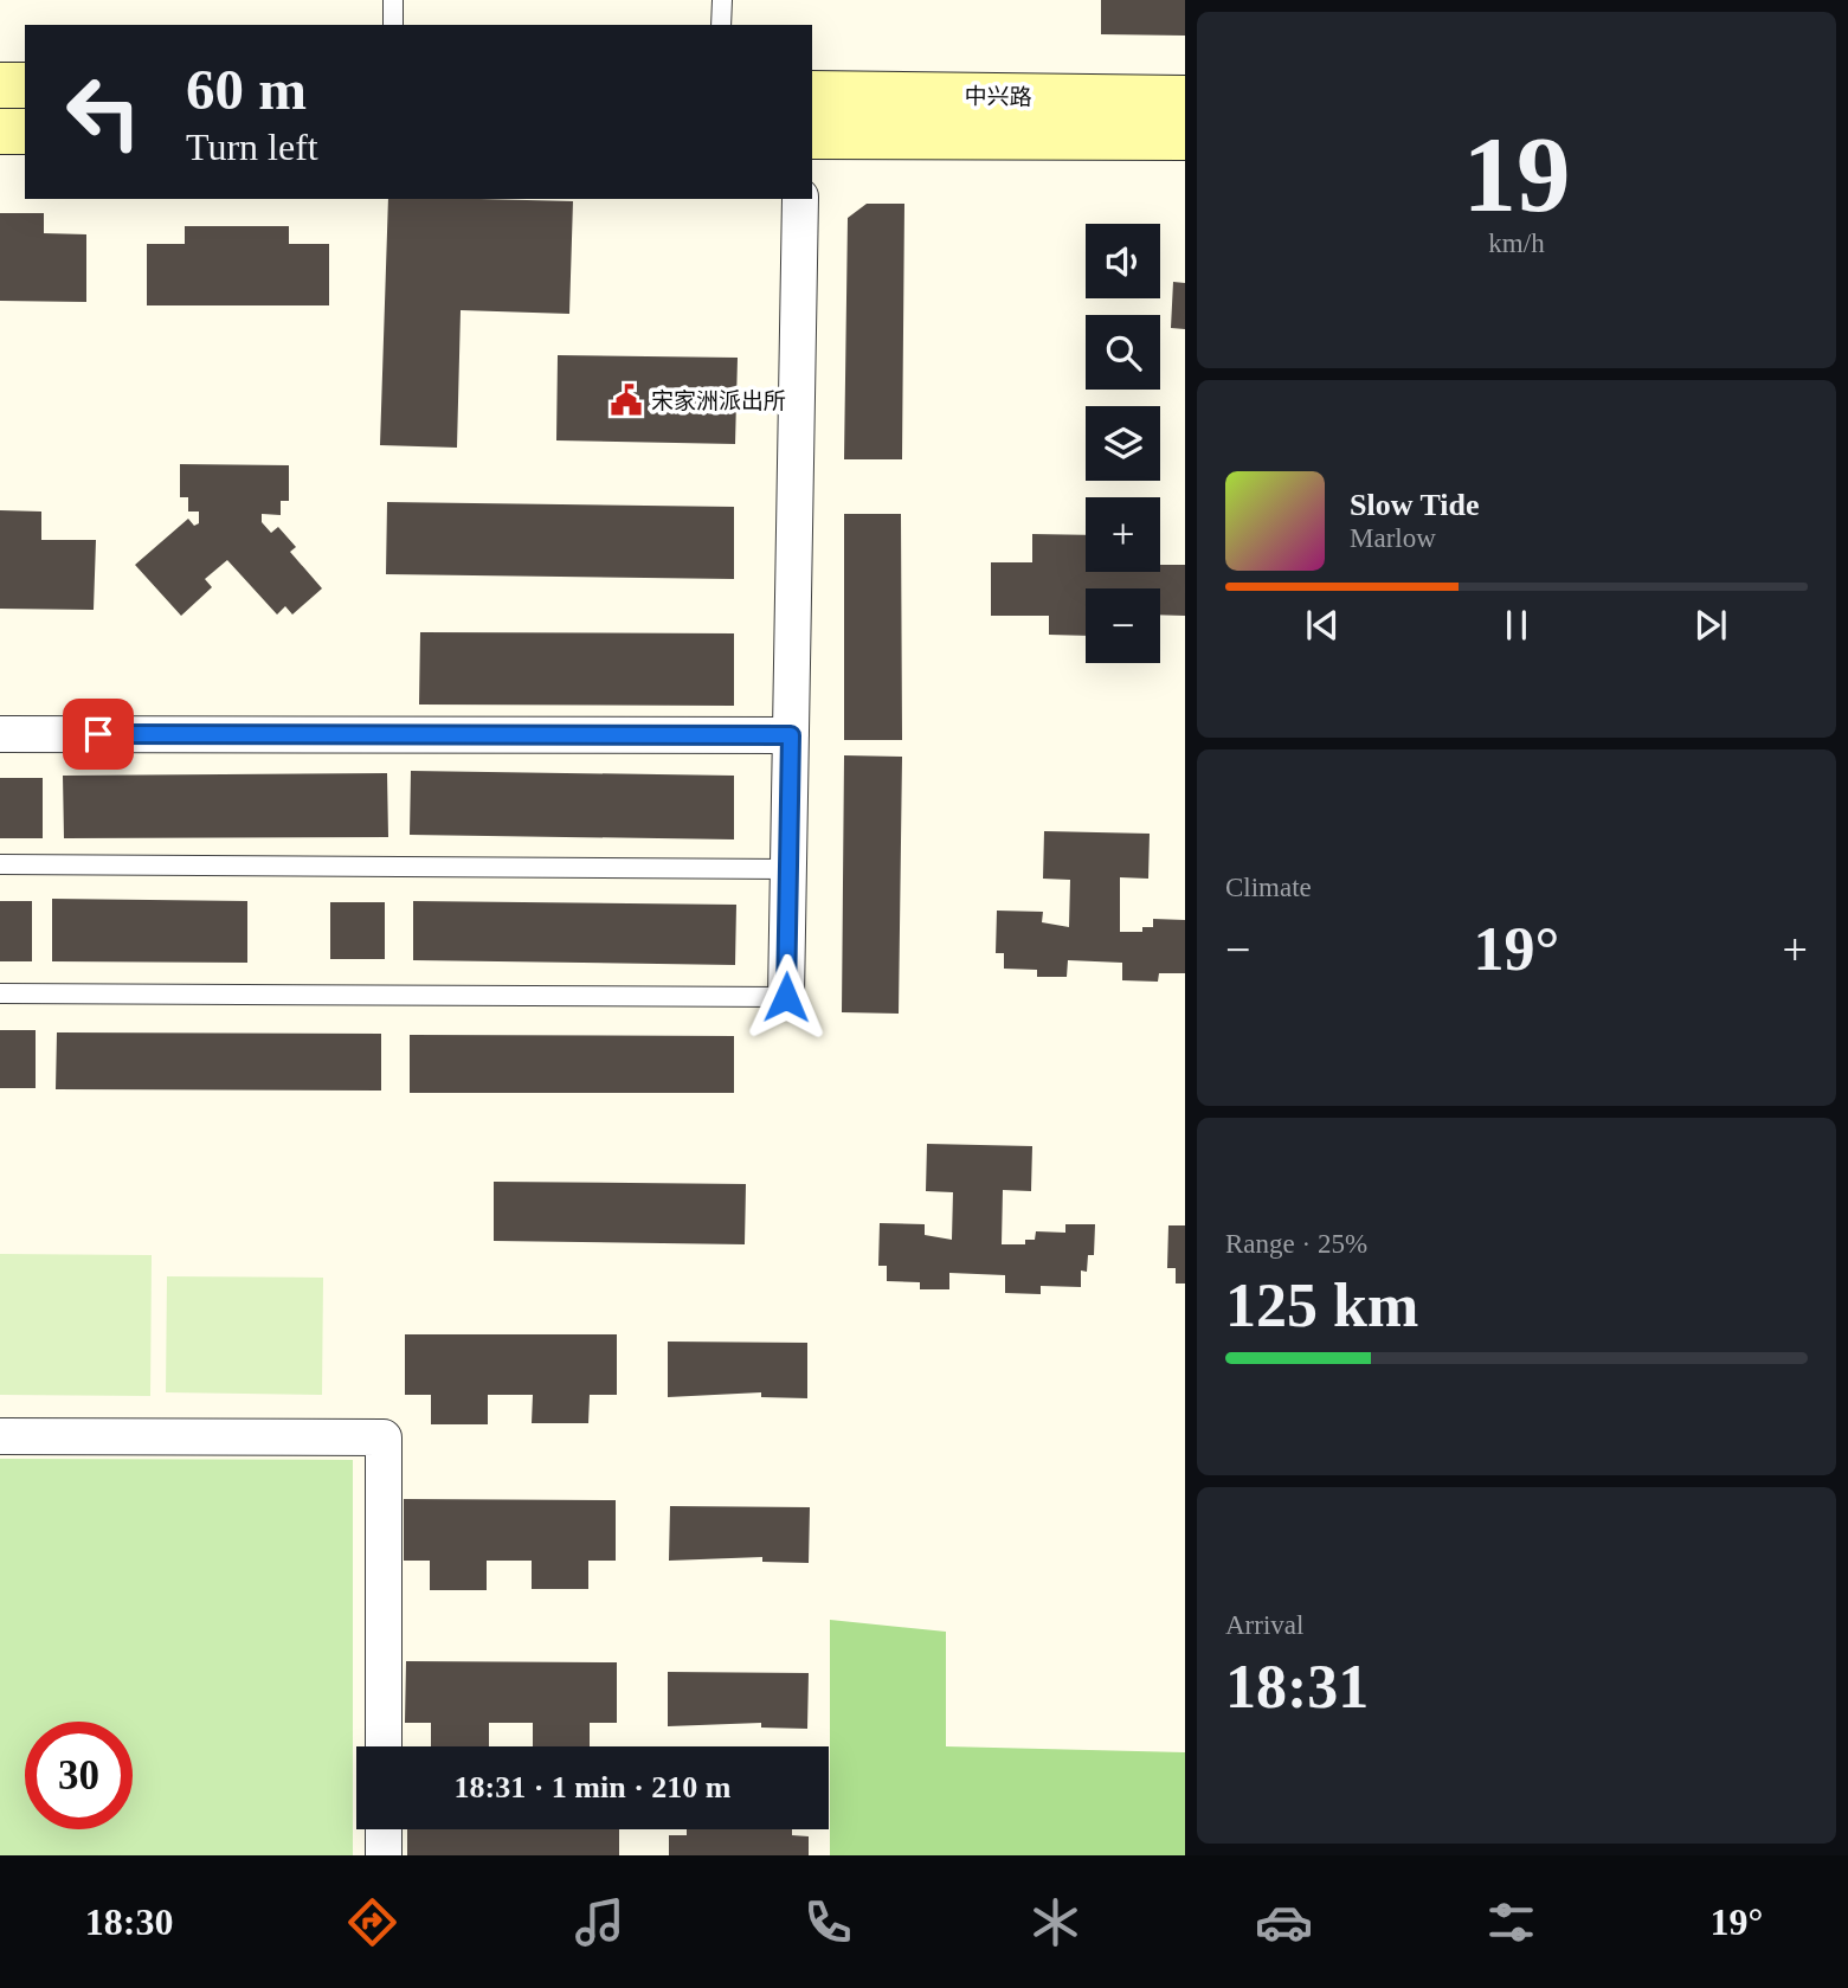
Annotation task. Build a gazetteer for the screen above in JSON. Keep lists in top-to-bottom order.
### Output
{
  "streets": {
    "street": ["中兴路"]
  },
  "places": {
    "public building": ["宋家洲派出所"]
  },
  "page": {
    "tile": [
      ["19", "km/h"],
      "Climate",
      ["Range · 25%", "125 km"],
      ["Arrival", "18:31"]
    ],
    "turn": ["60 m", "Turn left"],
    "map_buttons": ["+", "−"],
    "song": ["Slow Tide", "Marlow"],
    "heat": ["−", "19°", "+"],
    "limit": "30",
    "trip": "18:31 · 1 min · 210 m",
    "tabs": ["18:30", "19°"]
  }
}
